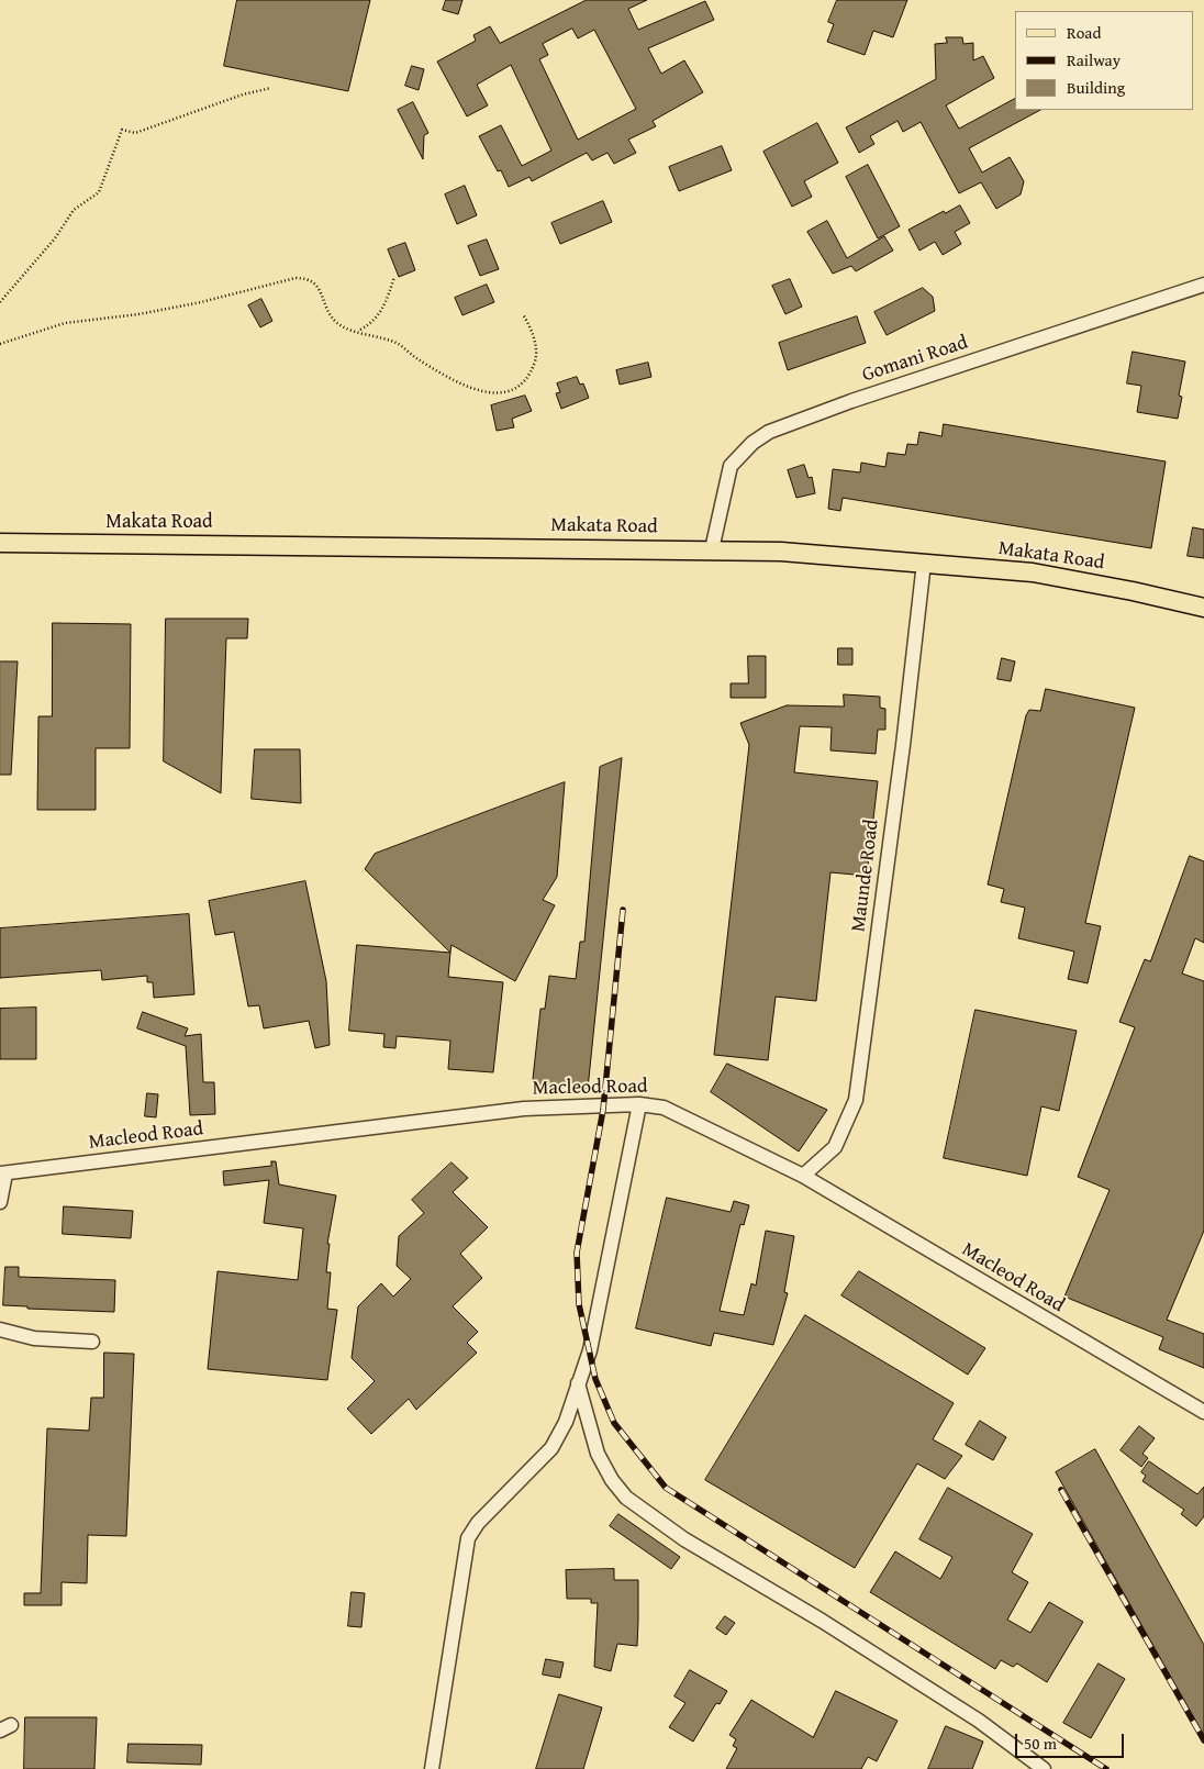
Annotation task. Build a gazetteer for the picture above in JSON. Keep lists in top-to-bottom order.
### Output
{
  "streets": {
    "main road": ["Makata Road"],
    "street": ["Gomani Road", "Maunde Road", "Macleod Road"]
  },
  "crossings": [
    ["Gomani Road", "Makata Road"],
    ["Makata Road", "Maunde Road"],
    ["Maunde Road", "Macleod Road"]
  ],
  "legend": ["Road", "Railway", "Building"],
  "scale_bar": "50 m"
}
